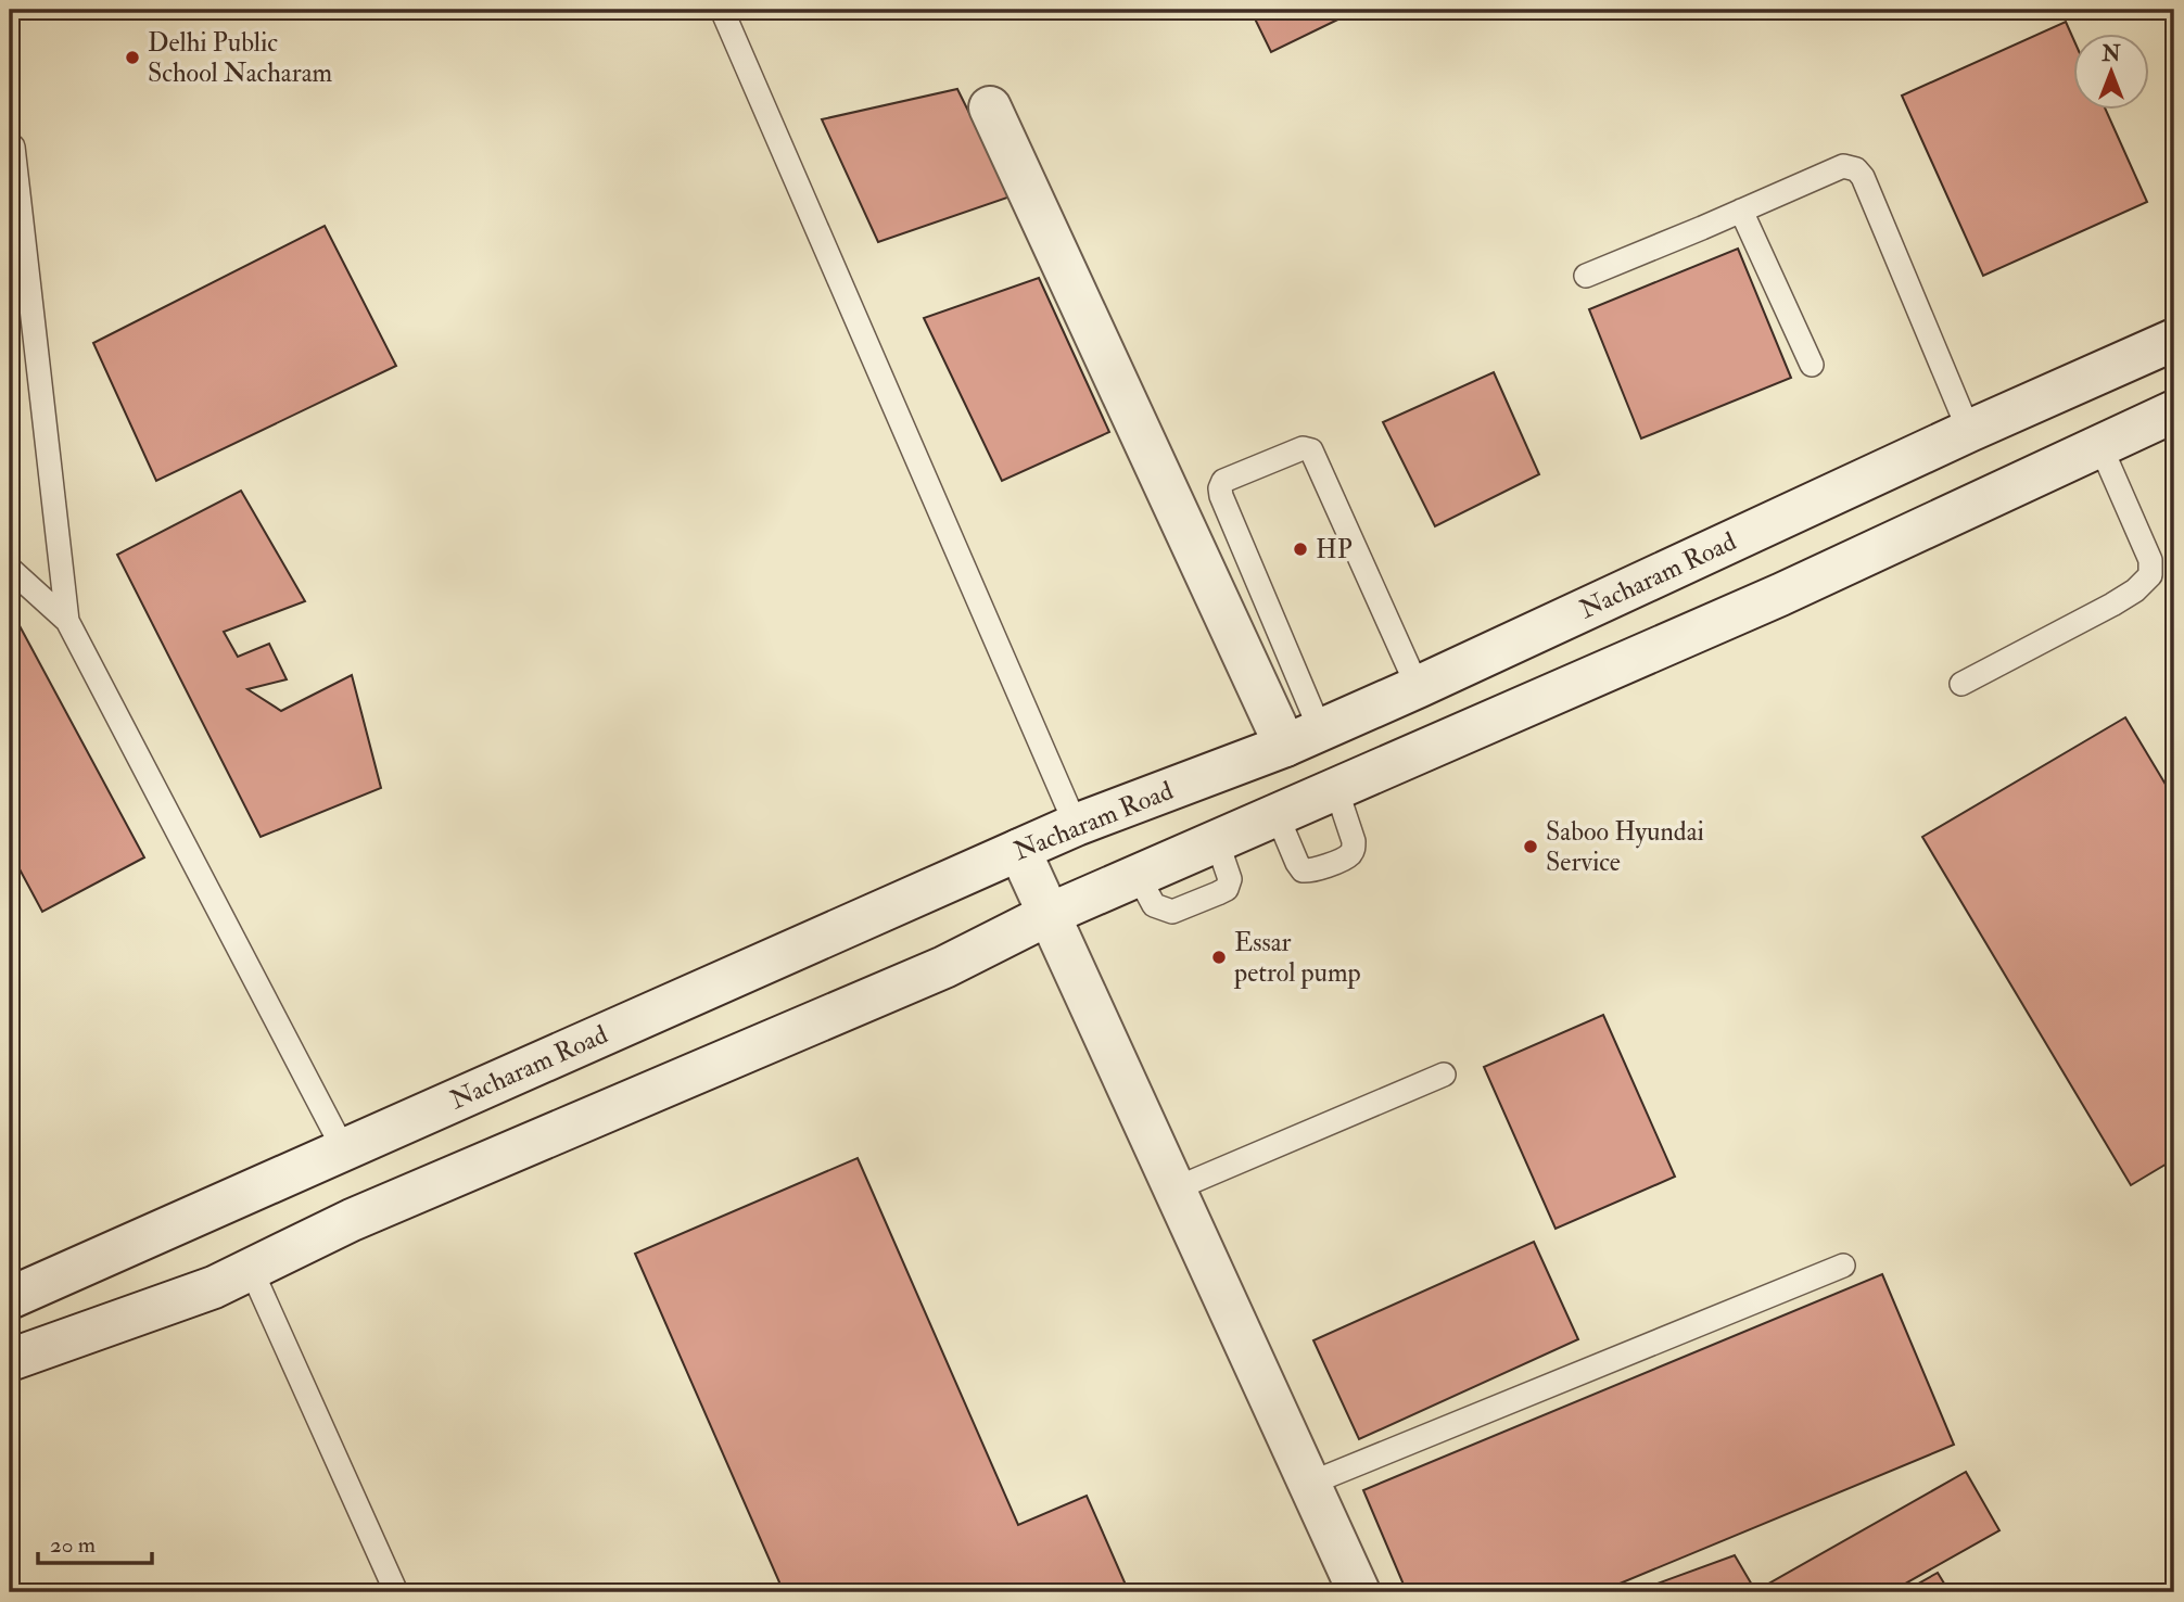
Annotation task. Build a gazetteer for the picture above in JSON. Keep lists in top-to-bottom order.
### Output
{
  "streets": {
    "main road": ["Nacharam Road"]
  },
  "places": [
    "Delhi Public School Nacharam",
    "HP",
    "Saboo Hyundai Service",
    "Essar petrol pump"
  ],
  "scale_bar": "20 m",
  "north": "top"
}
